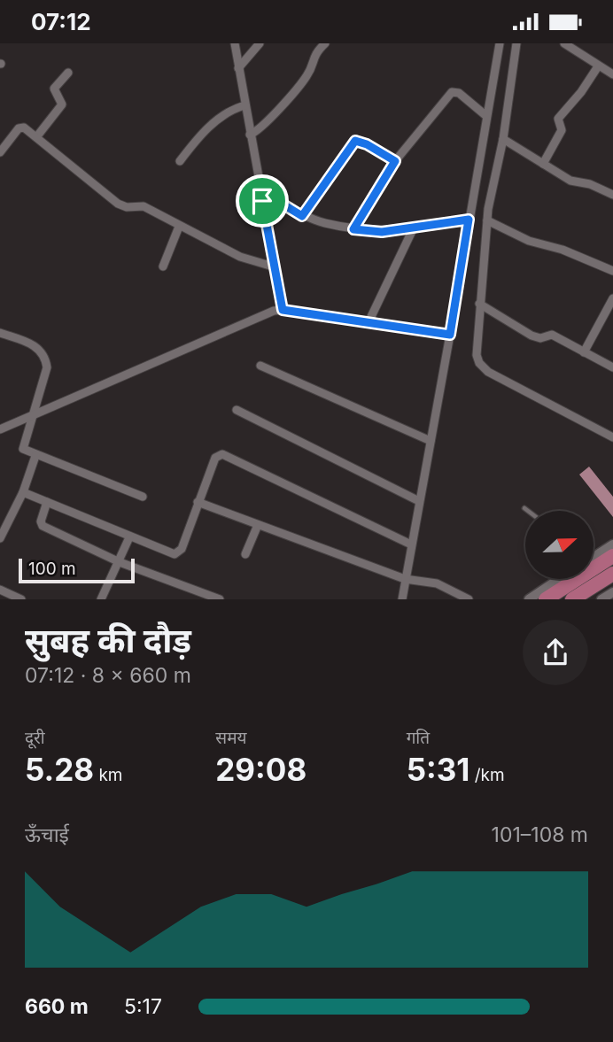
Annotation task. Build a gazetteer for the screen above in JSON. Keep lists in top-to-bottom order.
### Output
{
  "scale_bar": "100 m",
  "north": "right",
  "page": {
    "status": "07:12",
    "scale": "100 m",
    "heading": ["सुबह की दौड़", "07:12 · 8 × 660 m"],
    "stats": [
      ["दूरी", "5.28 km"],
      ["समय", "29:08"],
      ["गति", "5:31 /km"]
    ],
    "chart": ["ऊँचाई", "101–108 m"],
    "list": [
      {
        "name": "660 m",
        "note": "5:17"
      }
    ]
  }
}
